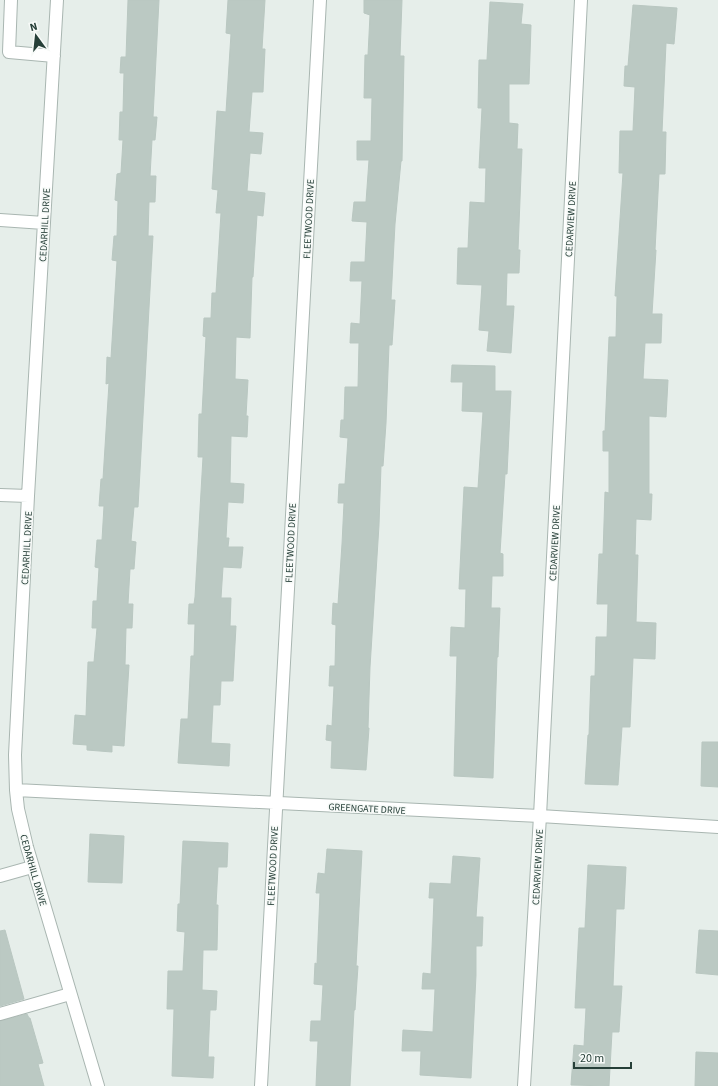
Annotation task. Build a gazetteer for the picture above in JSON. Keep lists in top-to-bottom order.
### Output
{
  "streets": {
    "street": [
      "FLEETWOOD DRIVE",
      "CEDARVIEW DRIVE",
      "CEDARHILL DRIVE",
      "GREENGATE DRIVE"
    ]
  },
  "crossings": [
    ["FLEETWOOD DRIVE", "GREENGATE DRIVE"],
    ["CEDARVIEW DRIVE", "GREENGATE DRIVE"],
    ["CEDARHILL DRIVE", "GREENGATE DRIVE"]
  ],
  "scale_bar": "20 m",
  "north": "top"
}
